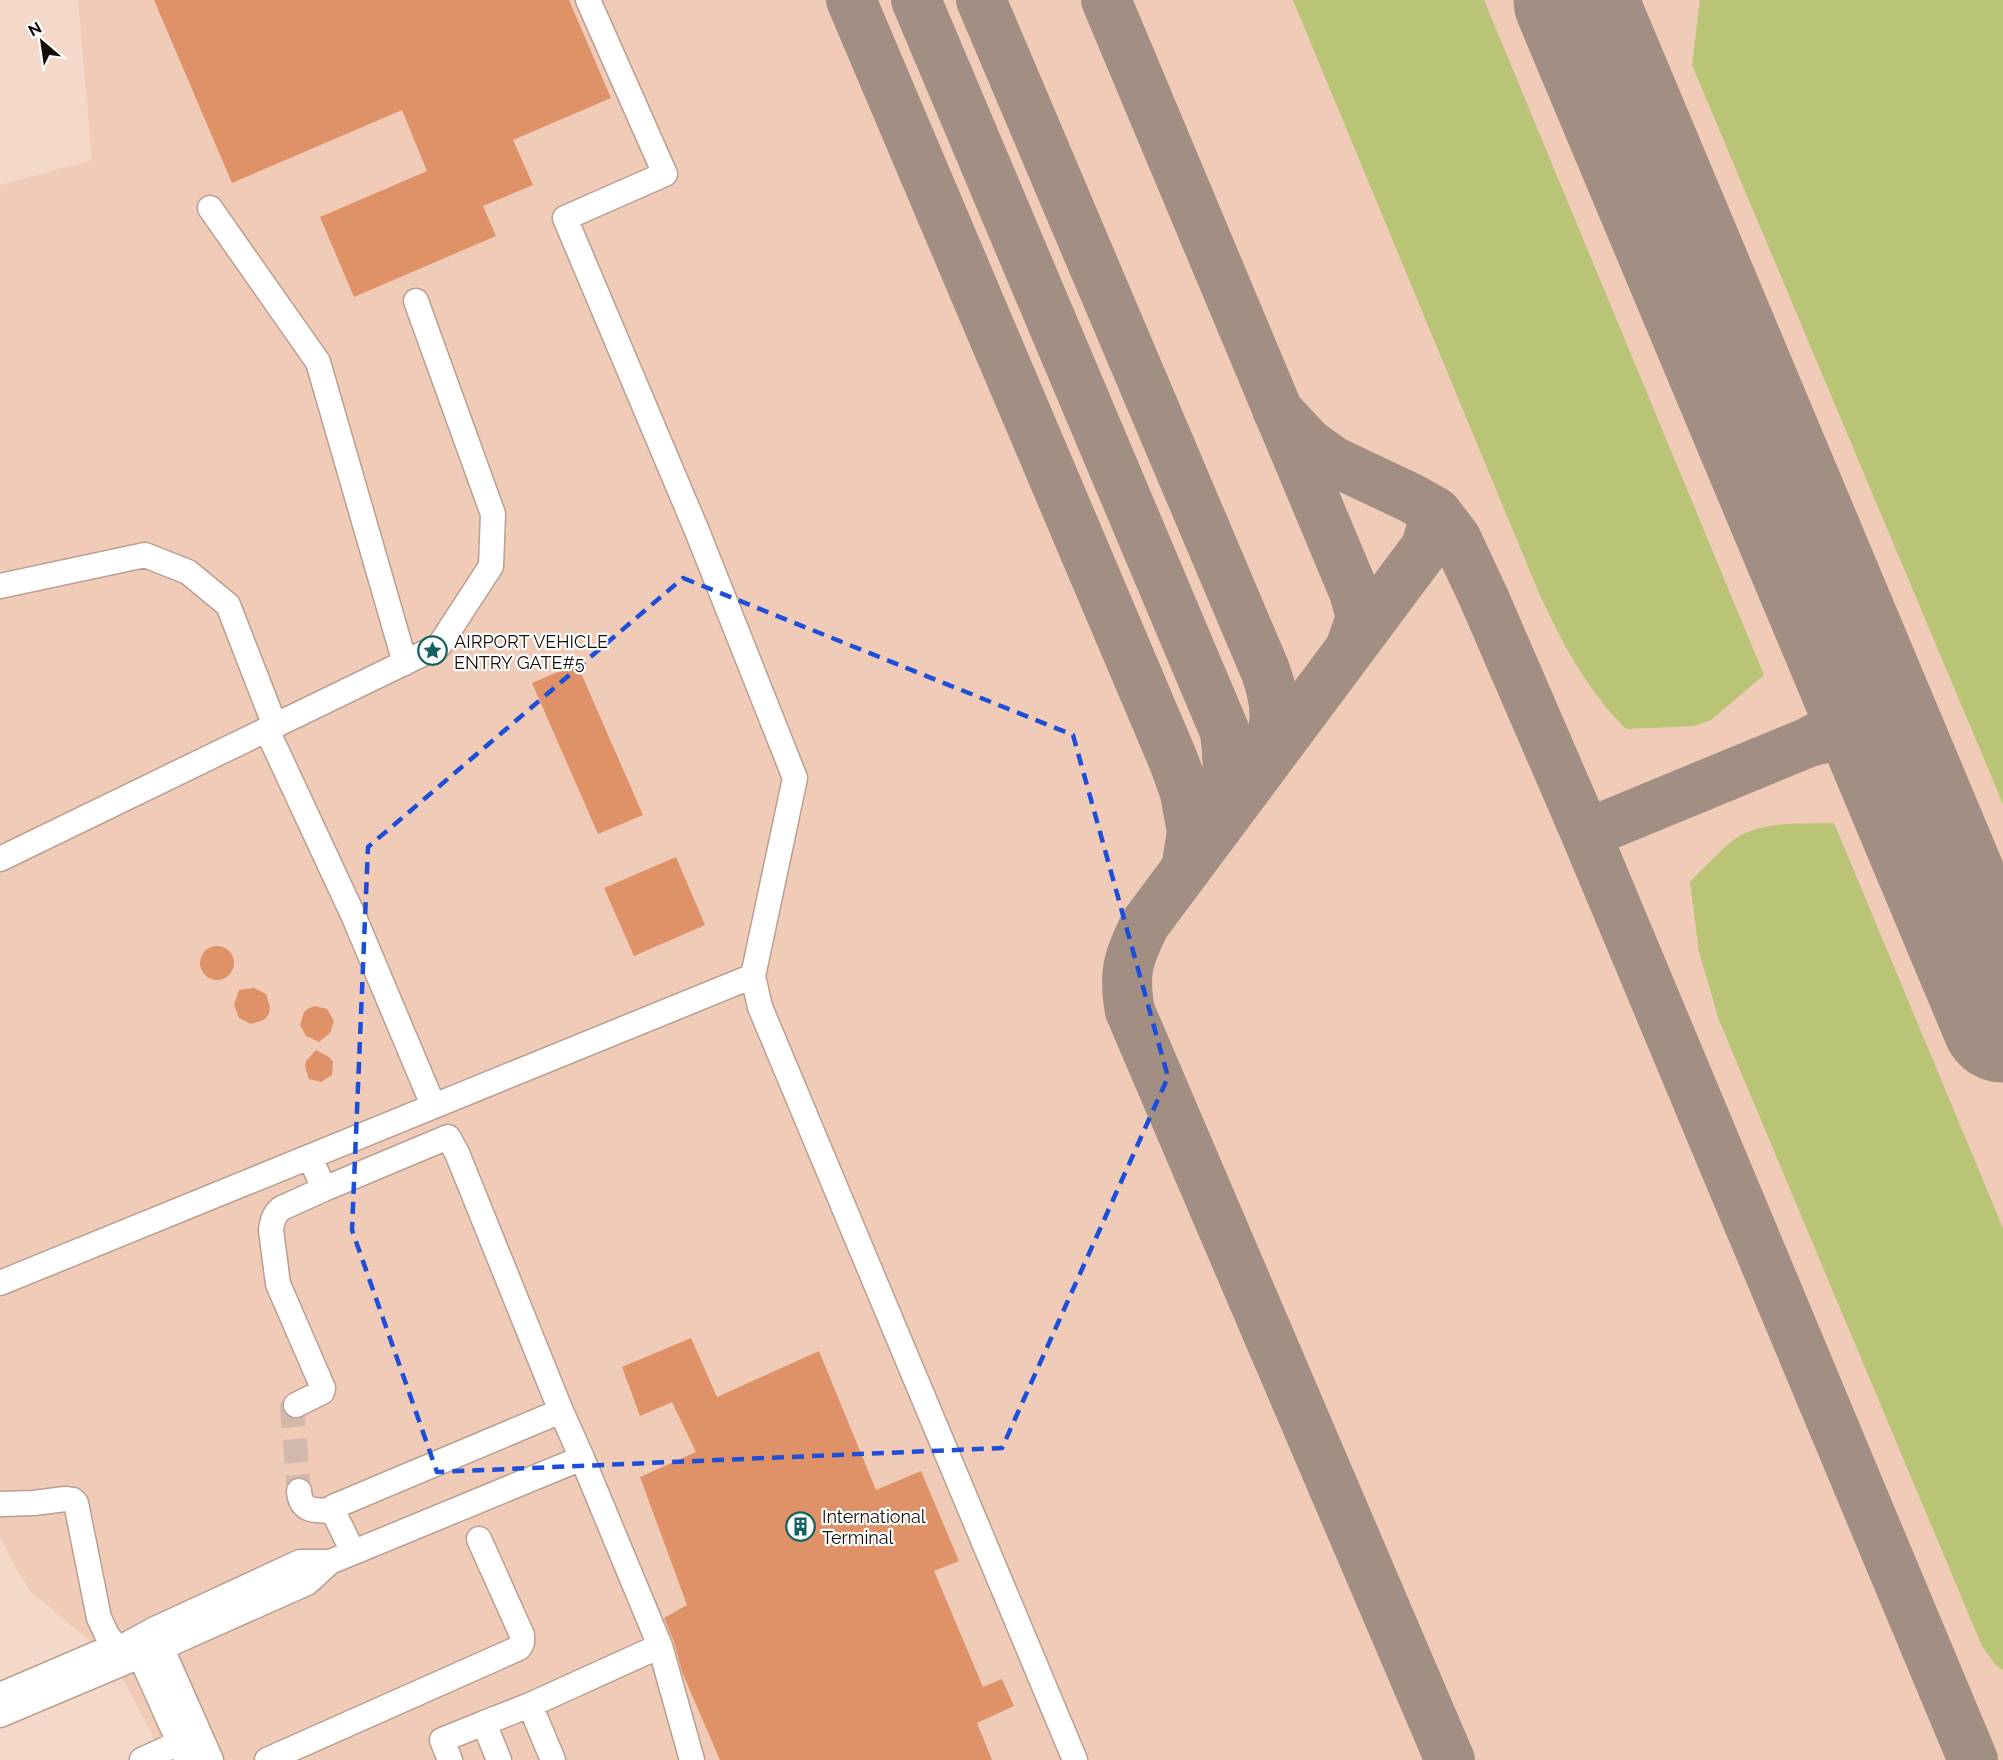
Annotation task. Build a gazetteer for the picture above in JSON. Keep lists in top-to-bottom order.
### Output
{
  "places": {
    "place": ["AIRPORT VEHICLE ENTRY GATE#5"],
    "building": ["International Terminal"]
  },
  "north": "top left"
}
